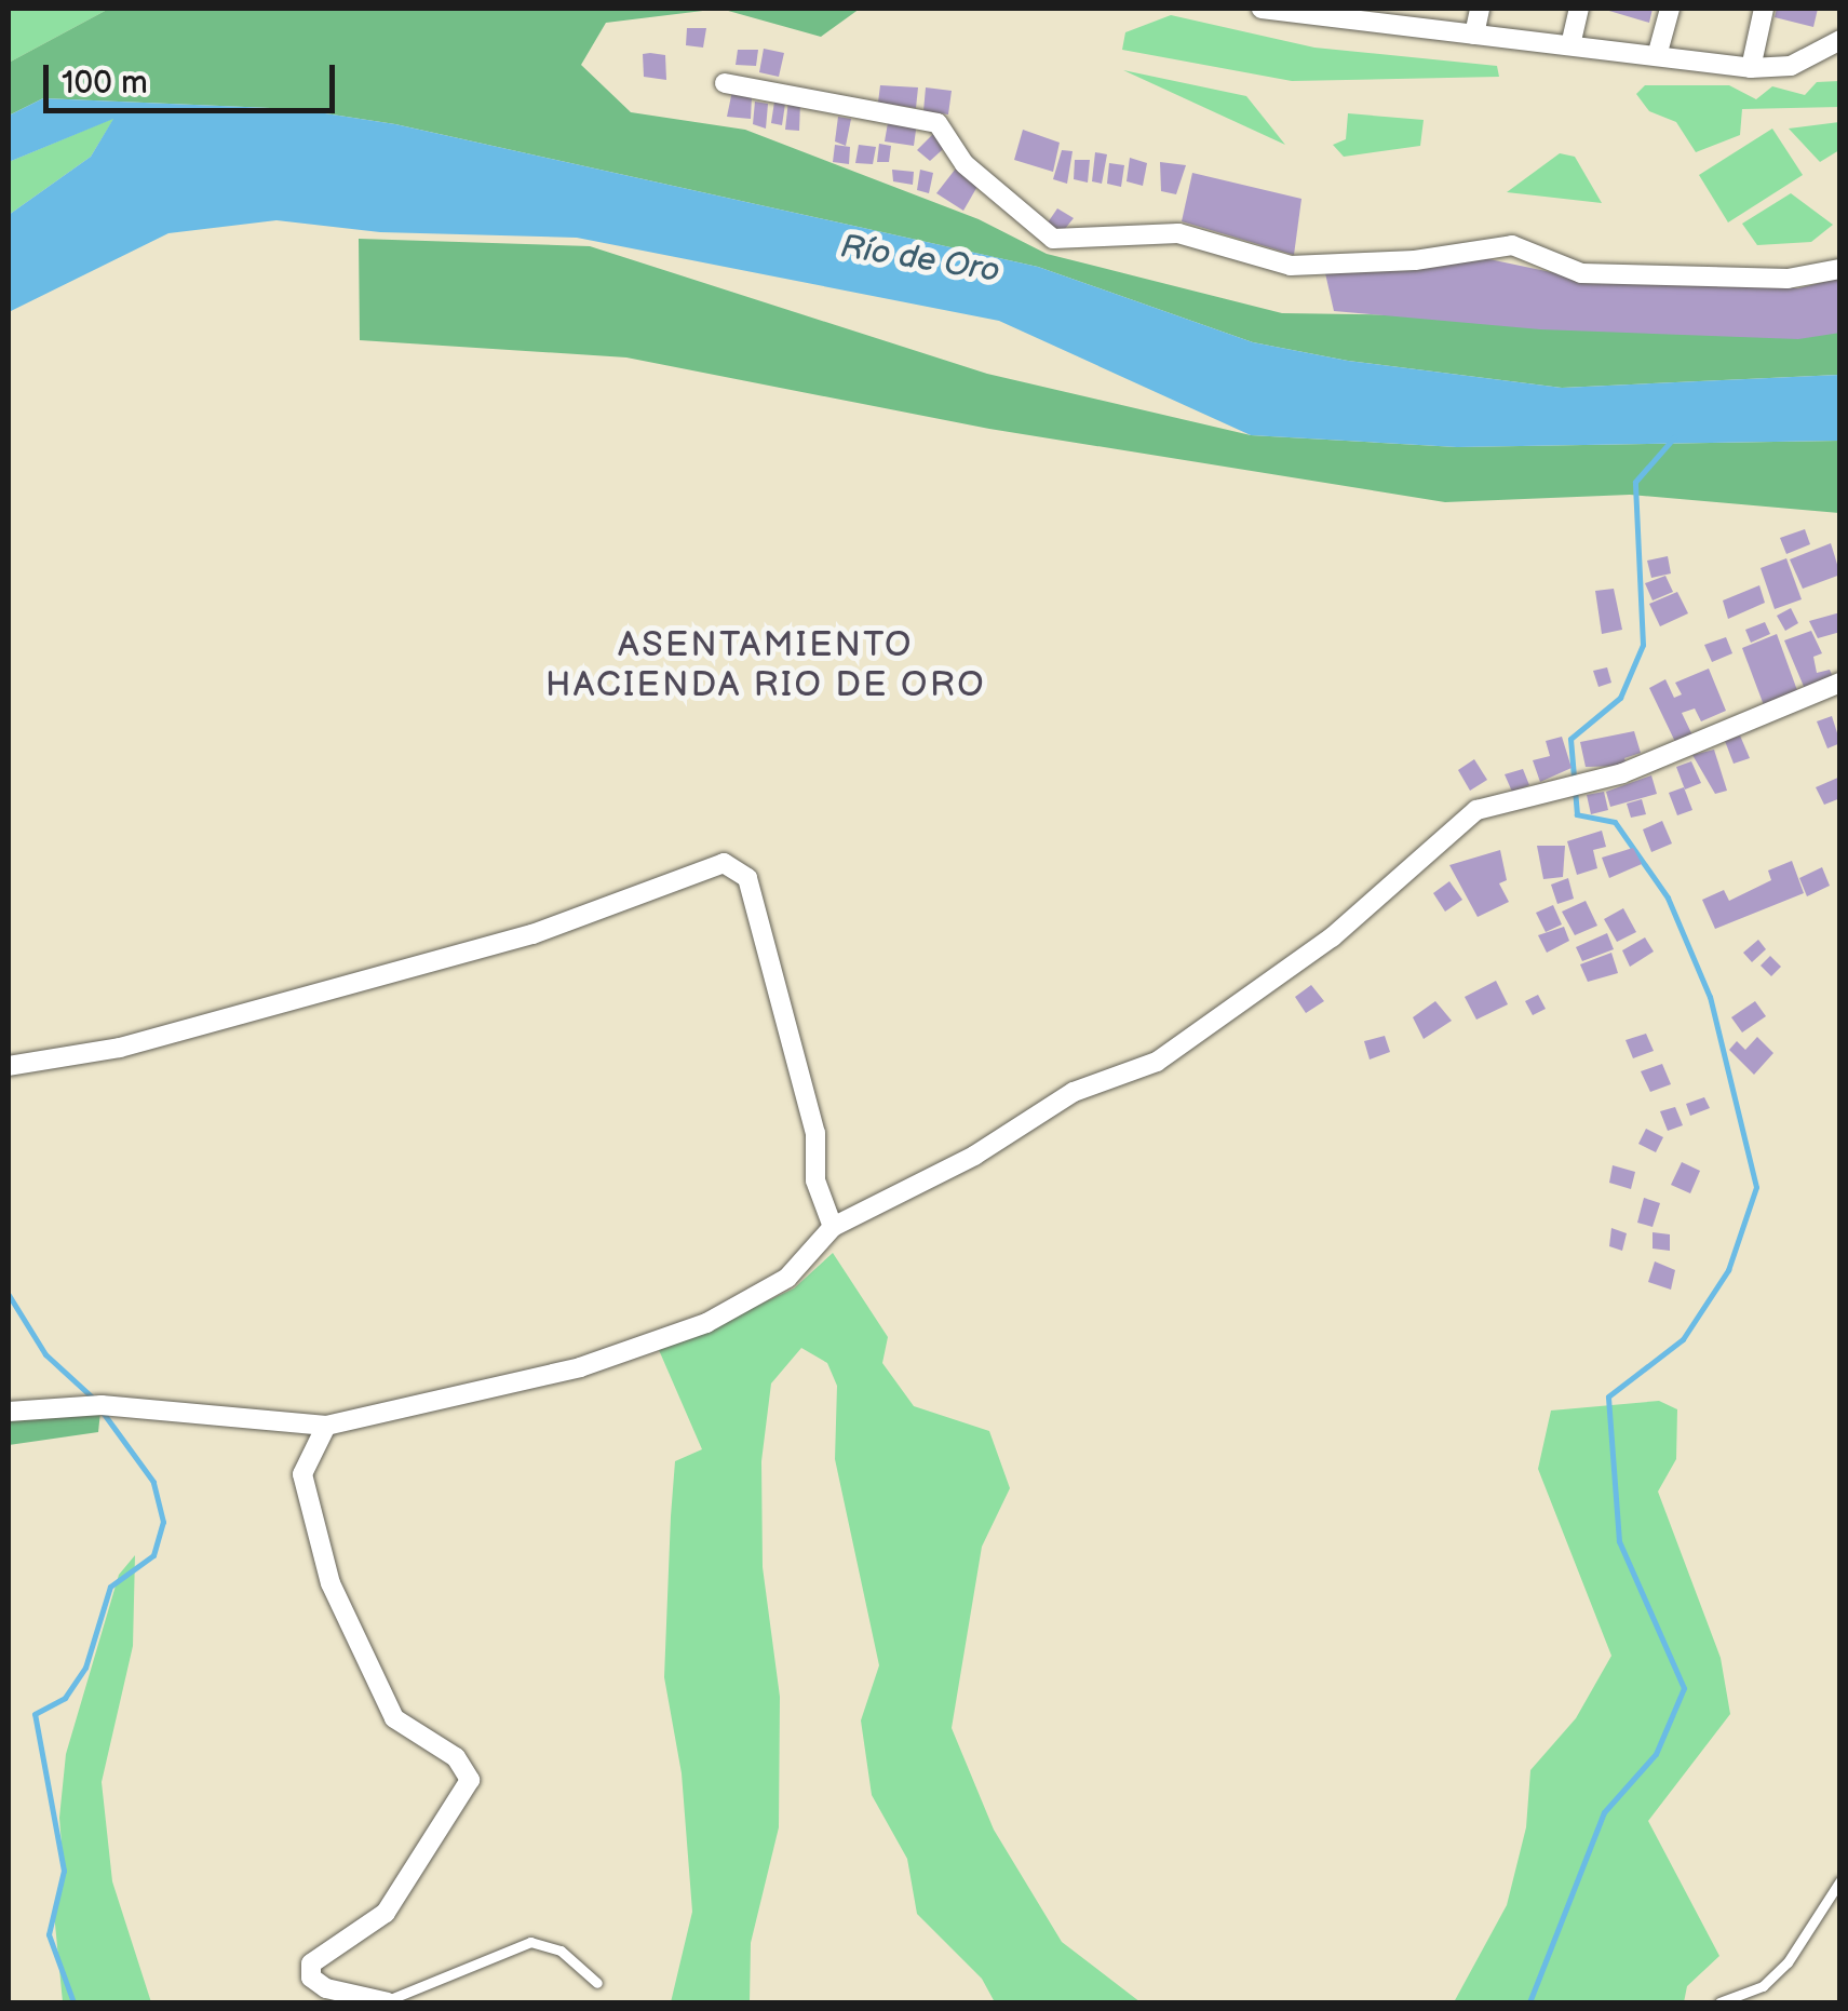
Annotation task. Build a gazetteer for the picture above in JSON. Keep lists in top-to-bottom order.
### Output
{
  "districts": ["ASENTAMIENTO HACIENDA RIO DE ORO"],
  "water": ["Río de Oro"],
  "scale_bar": "100 m"
}
